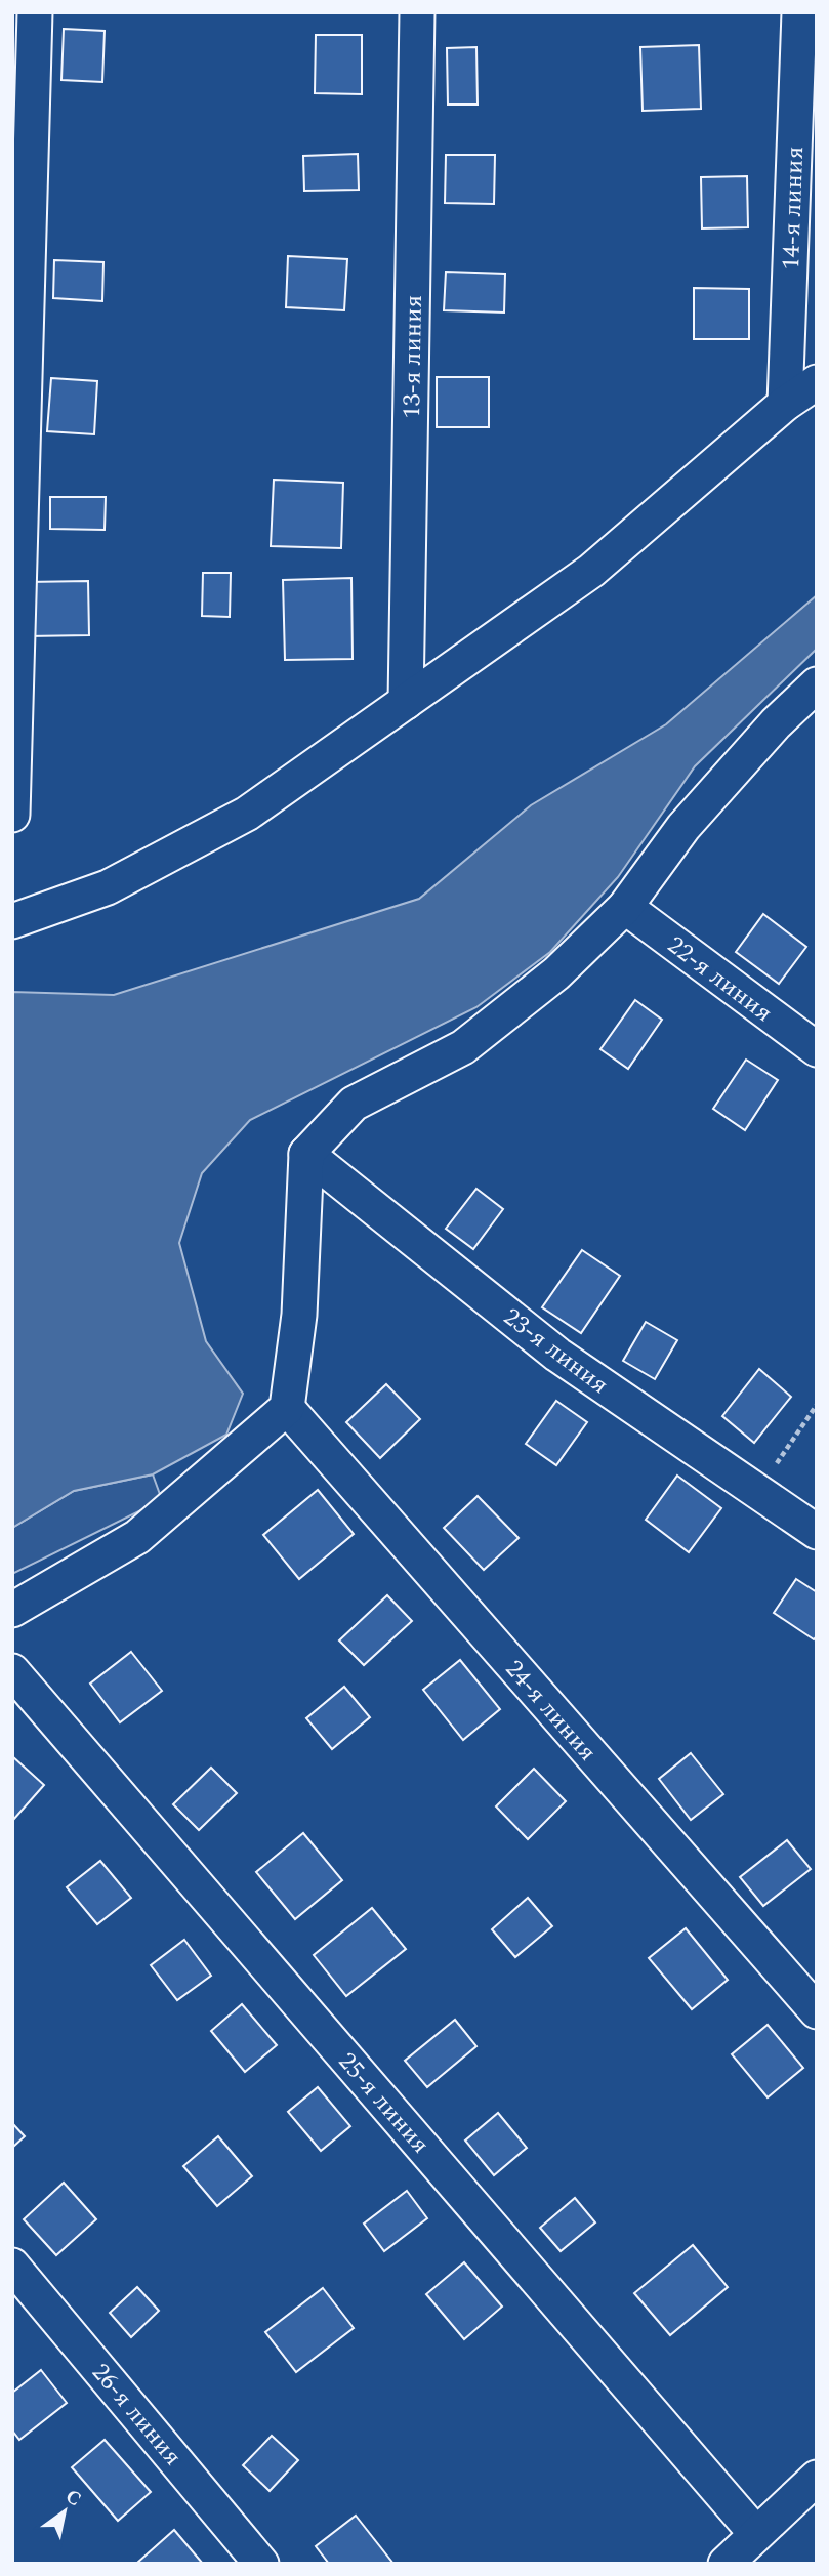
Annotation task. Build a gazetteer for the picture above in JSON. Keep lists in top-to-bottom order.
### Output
{
  "streets": {
    "street": [
      "14-я линия",
      "13-я линия",
      "22-я линия",
      "23-я линия",
      "24-я линия",
      "25-я линия",
      "26-я линия"
    ]
  },
  "north": "top right"
}
